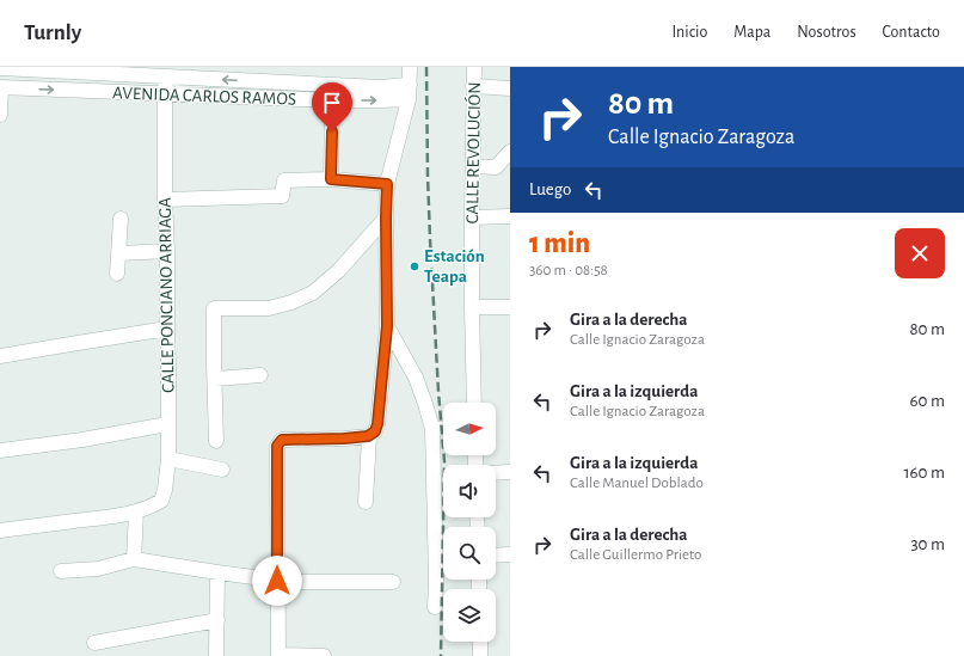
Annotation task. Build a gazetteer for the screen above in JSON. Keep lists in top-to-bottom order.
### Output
{
  "streets": {
    "street": ["AVENIDA CARLOS RAMOS", "CALLE REVOLUCIÓN", "CALLE PONCIANO ARRIAGA"]
  },
  "crossings": [
    ["AVENIDA CARLOS RAMOS", "CALLE PONCIANO ARRIAGA"]
  ],
  "places": ["Estación Teapa"],
  "north": "right",
  "page": {
    "header": "Turnly",
    "nav": [
      "Inicio",
      "Mapa",
      "Nosotros",
      "Contacto"
    ],
    "turn": ["80 m", "Calle Ignacio Zaragoza"],
    "then": "Luego",
    "heading": ["1 min", "360 m · 08:58"],
    "list": [
      {
        "name": "Gira a la derecha",
        "note": "Calle Ignacio Zaragoza",
        "value": "80 m"
      },
      {
        "name": "Gira a la izquierda",
        "note": "Calle Ignacio Zaragoza",
        "value": "60 m"
      },
      {
        "name": "Gira a la izquierda",
        "note": "Calle Manuel Doblado",
        "value": "160 m"
      },
      {
        "name": "Gira a la derecha",
        "note": "Calle Guillermo Prieto",
        "value": "30 m"
      }
    ]
  }
}
